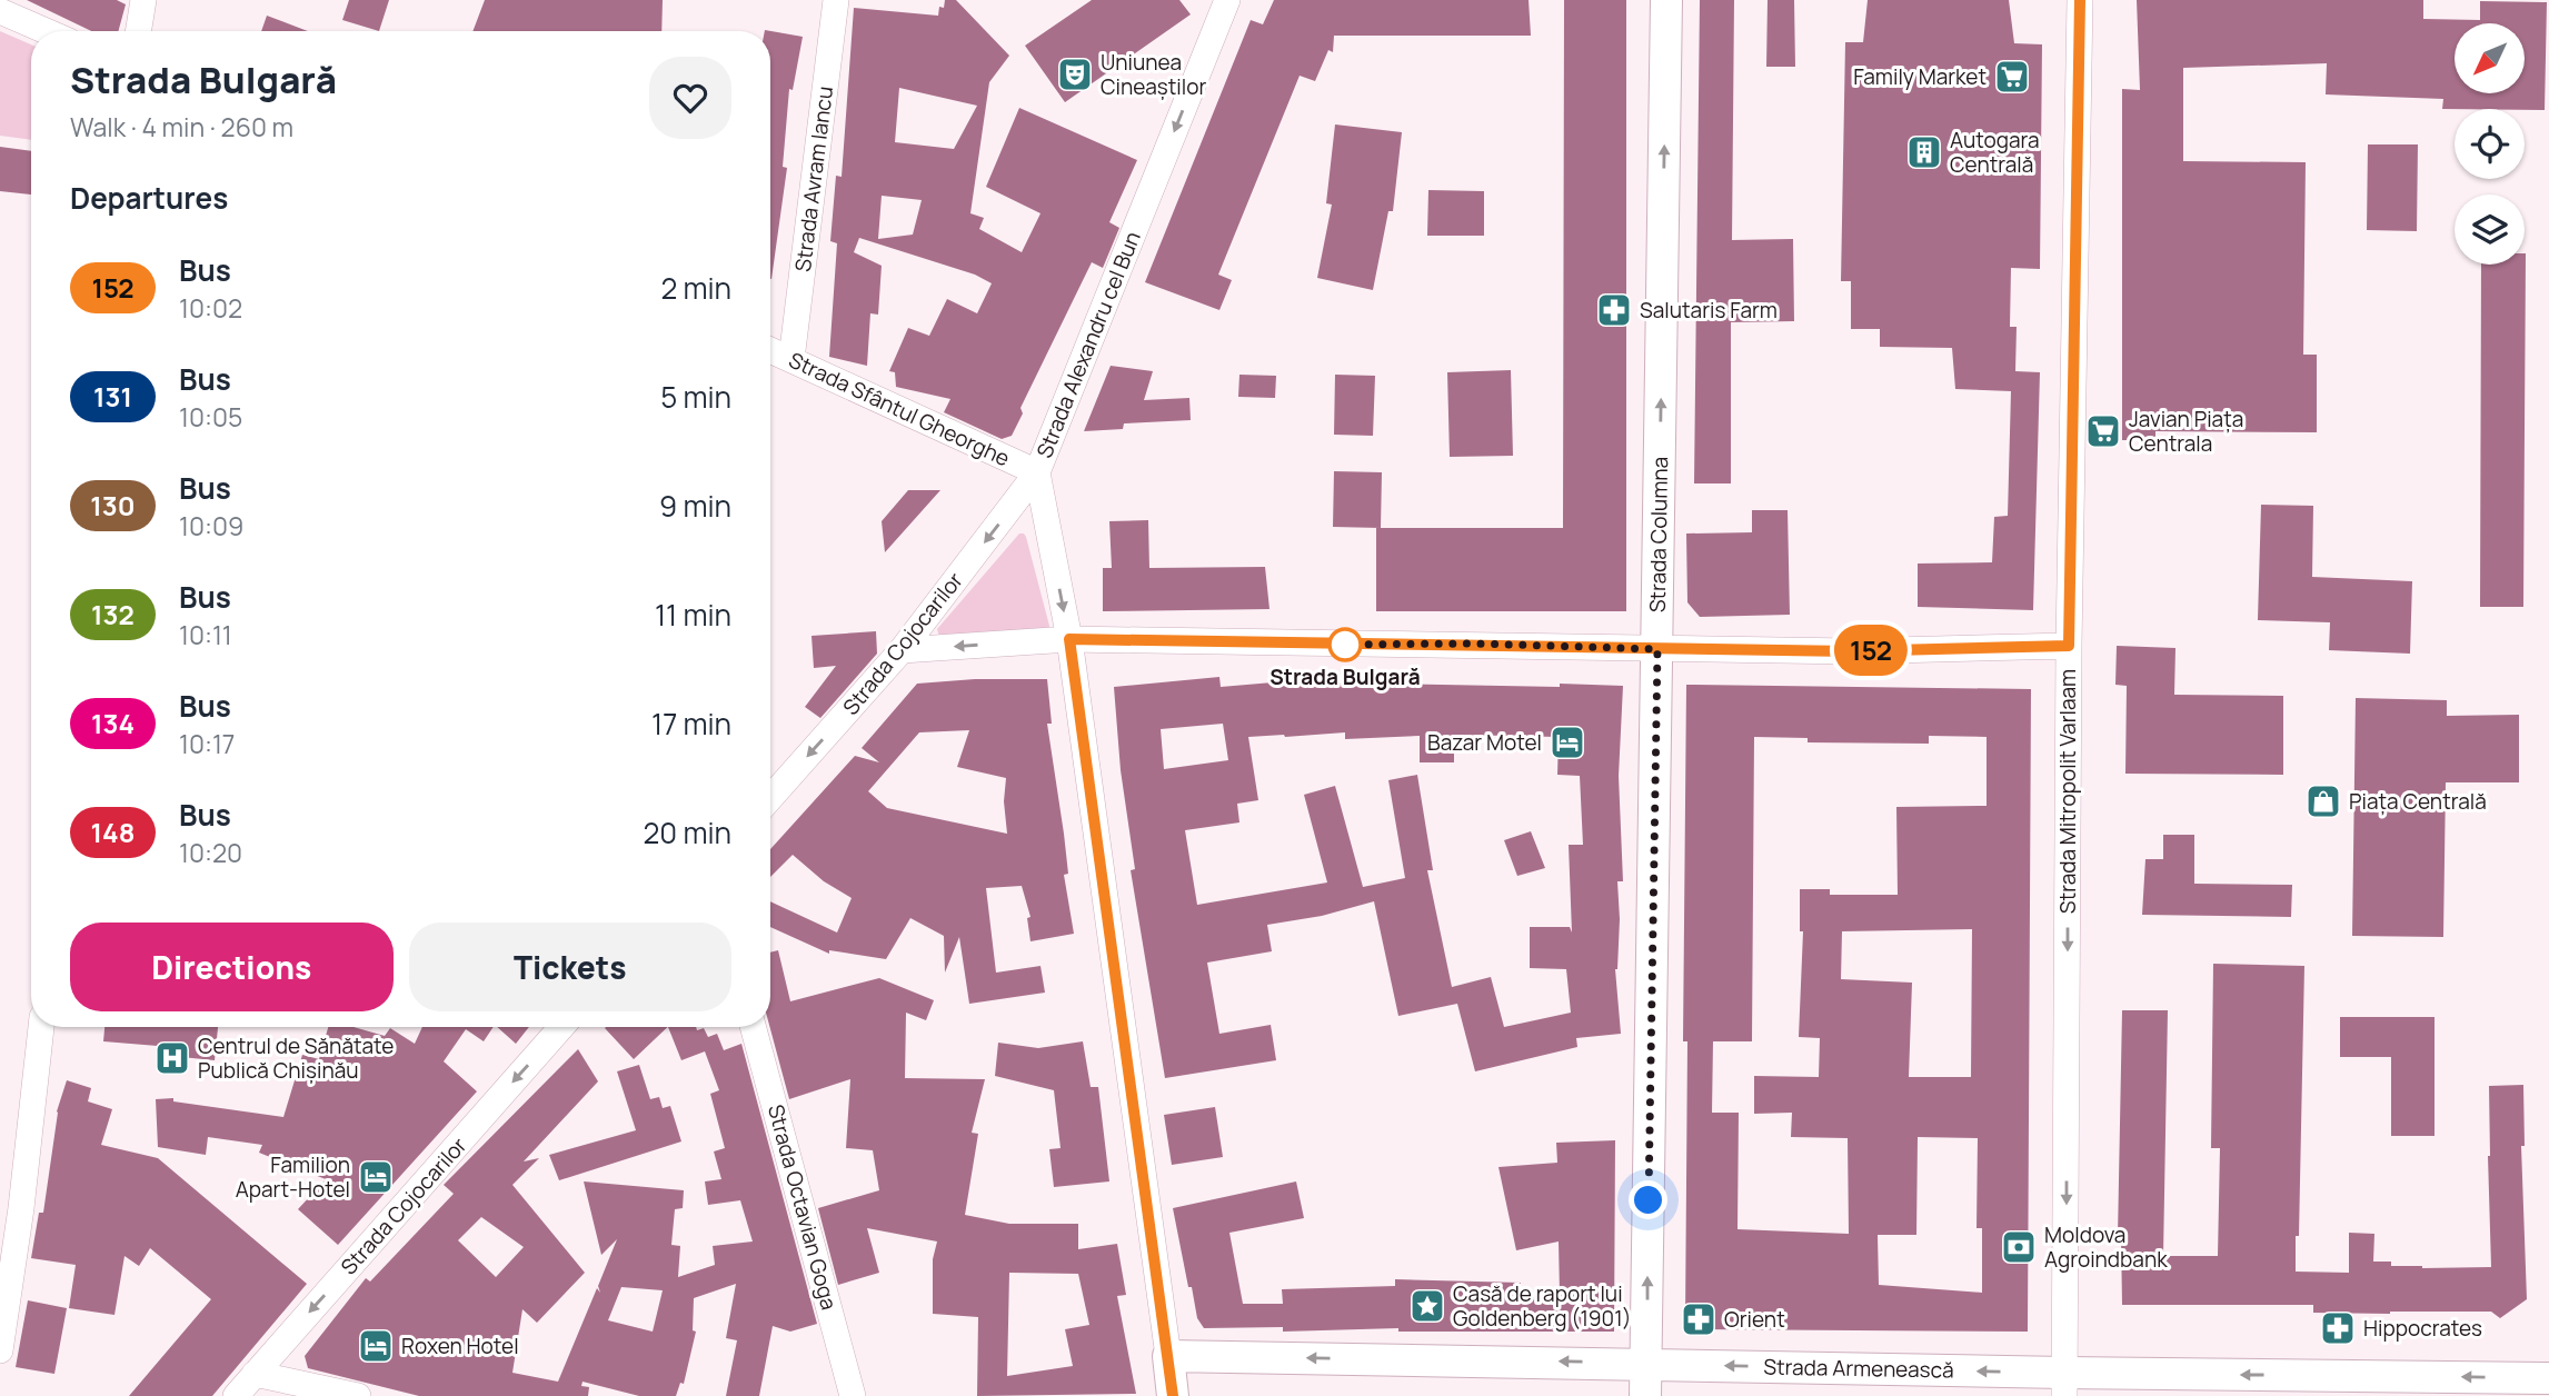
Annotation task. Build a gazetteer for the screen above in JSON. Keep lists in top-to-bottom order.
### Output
{
  "streets": {
    "main road": ["Strada Alexandru cel Bun", "Strada Columna", "Strada Armenească"],
    "street": [
      "Strada Avram Iancu",
      "Strada Sfântul Gheorghe",
      "Strada Cojocarilor",
      "Strada Mitropolit Varlaam",
      "Strada Octavian Goga"
    ]
  },
  "crossings": [
    ["Strada Avram Iancu", "Strada Sfântul Gheorghe"],
    ["Strada Alexandru cel Bun", "Strada Sfântul Gheorghe"],
    ["Strada Alexandru cel Bun", "Strada Cojocarilor"],
    ["Strada Alexandru cel Bun", "Strada Armenească"],
    ["Strada Sfântul Gheorghe", "Strada Cojocarilor"],
    ["Strada Columna", "Strada Armenească"],
    ["Strada Mitropolit Varlaam", "Strada Armenească"]
  ],
  "one_way": [
    "Strada Alexandru cel Bun",
    "Strada Columna",
    "Strada Cojocarilor",
    "Strada Mitropolit Varlaam",
    "Strada Armenească"
  ],
  "places": {
    "theatre": ["Uniunea Cineaștilor"],
    "supermarket": ["Family Market", "Javian Piața Centrala"],
    "building": ["Autogara Centrală"],
    "pharmacy": ["Salutaris Farm", "Orient", "Hippocrates"],
    "other": ["Strada Bulgară"],
    "hotel": ["Bazar Motel", "Familion Apart-Hotel", "Roxen Hotel"],
    "shop": ["Piața Centrală"],
    "hospital": ["Centrul de Sănătate Publică Chișinău"],
    "bank": ["Moldova Agroindbank"],
    "place": ["Casă de raport lui Goldenberg (1901)"]
  },
  "lines": ["bus line 152"],
  "north": "bottom left",
  "page": {
    "on_map": "152",
    "heading": [
      ["Strada Bulgară", "Walk · 4 min · 260 m"],
      "Departures"
    ],
    "list": [
      {
        "mark": "152",
        "name": "Bus",
        "note": "10:02",
        "value": "2 min"
      },
      {
        "mark": "131",
        "name": "Bus",
        "note": "10:05",
        "value": "5 min"
      },
      {
        "mark": "130",
        "name": "Bus",
        "note": "10:09",
        "value": "9 min"
      },
      {
        "mark": "132",
        "name": "Bus",
        "note": "10:11",
        "value": "11 min"
      },
      {
        "mark": "134",
        "name": "Bus",
        "note": "10:17",
        "value": "17 min"
      },
      {
        "mark": "148",
        "name": "Bus",
        "note": "10:20",
        "value": "20 min"
      }
    ],
    "buttons": ["Directions", "Tickets"]
  }
}
